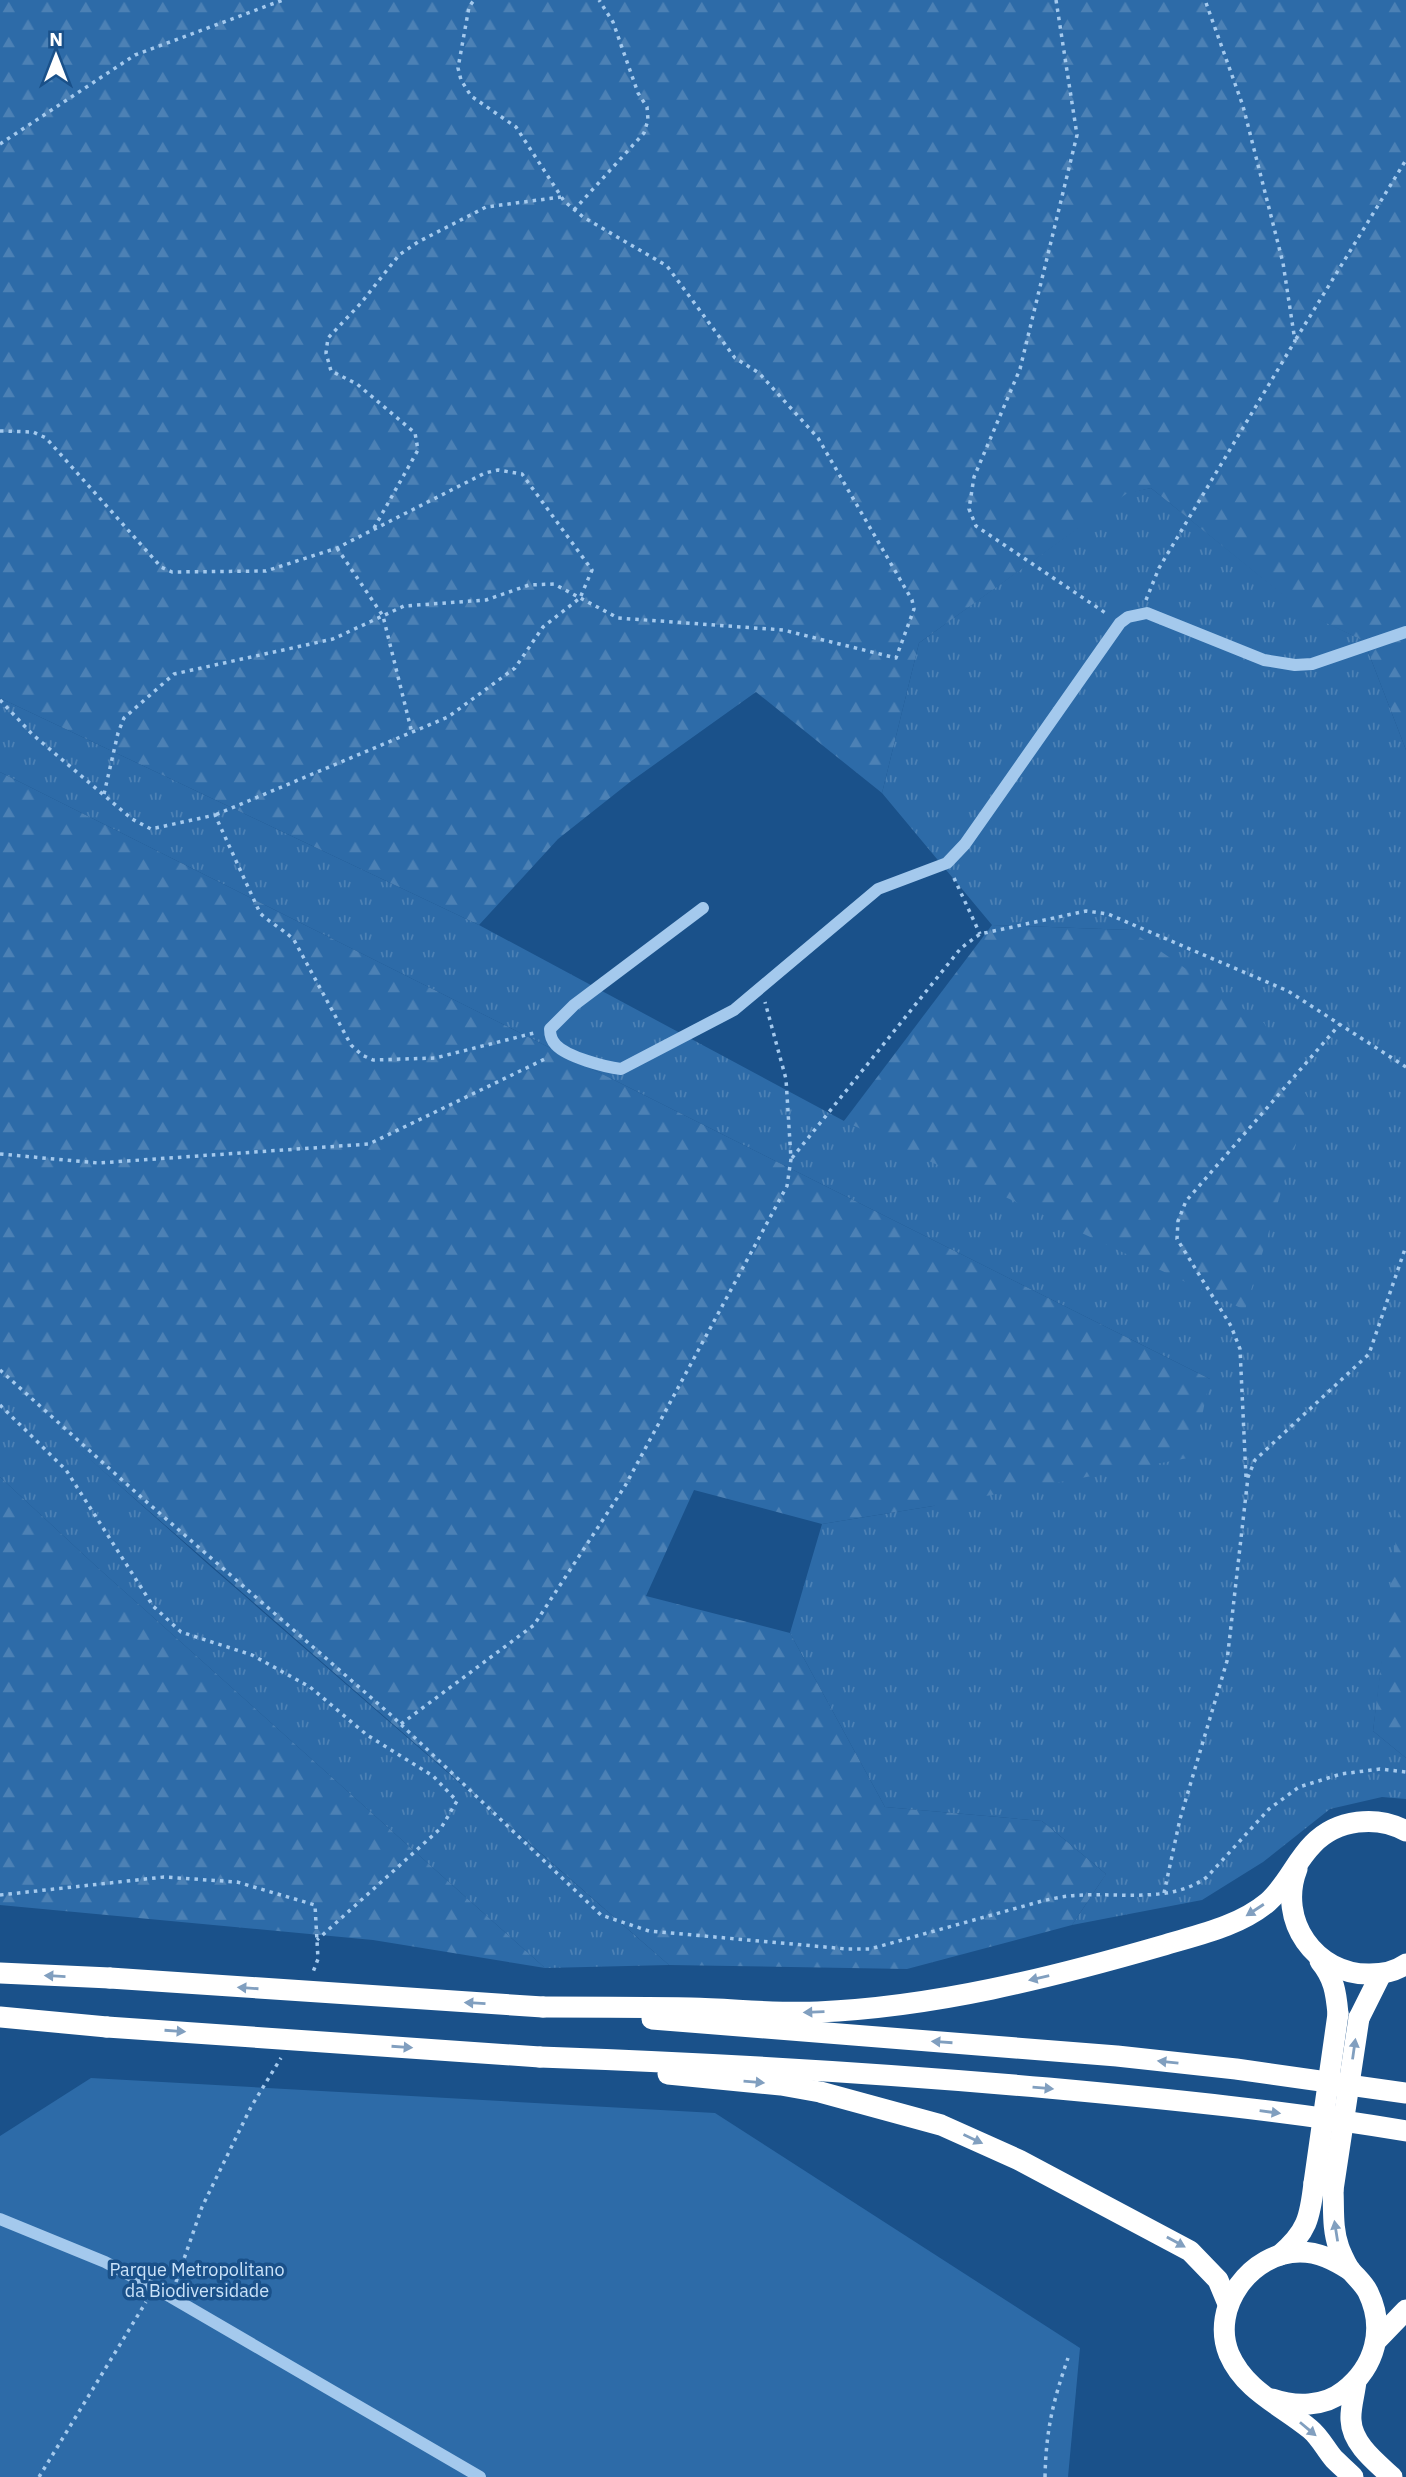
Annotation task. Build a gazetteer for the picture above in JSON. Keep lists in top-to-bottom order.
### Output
{
  "parks": ["Parque Metropolitano da Biodiversidade"],
  "north": "top"
}
